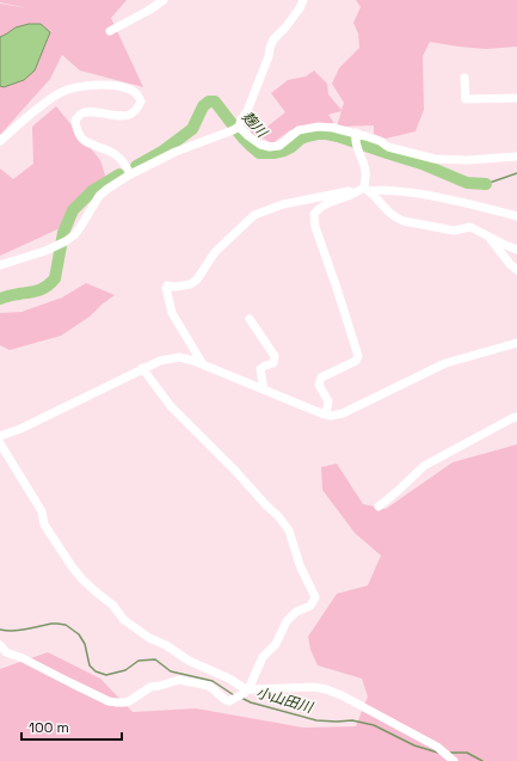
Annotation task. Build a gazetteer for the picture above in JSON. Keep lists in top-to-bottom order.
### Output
{
  "water": ["麹川", "小山田川"],
  "scale_bar": "100 m"
}
